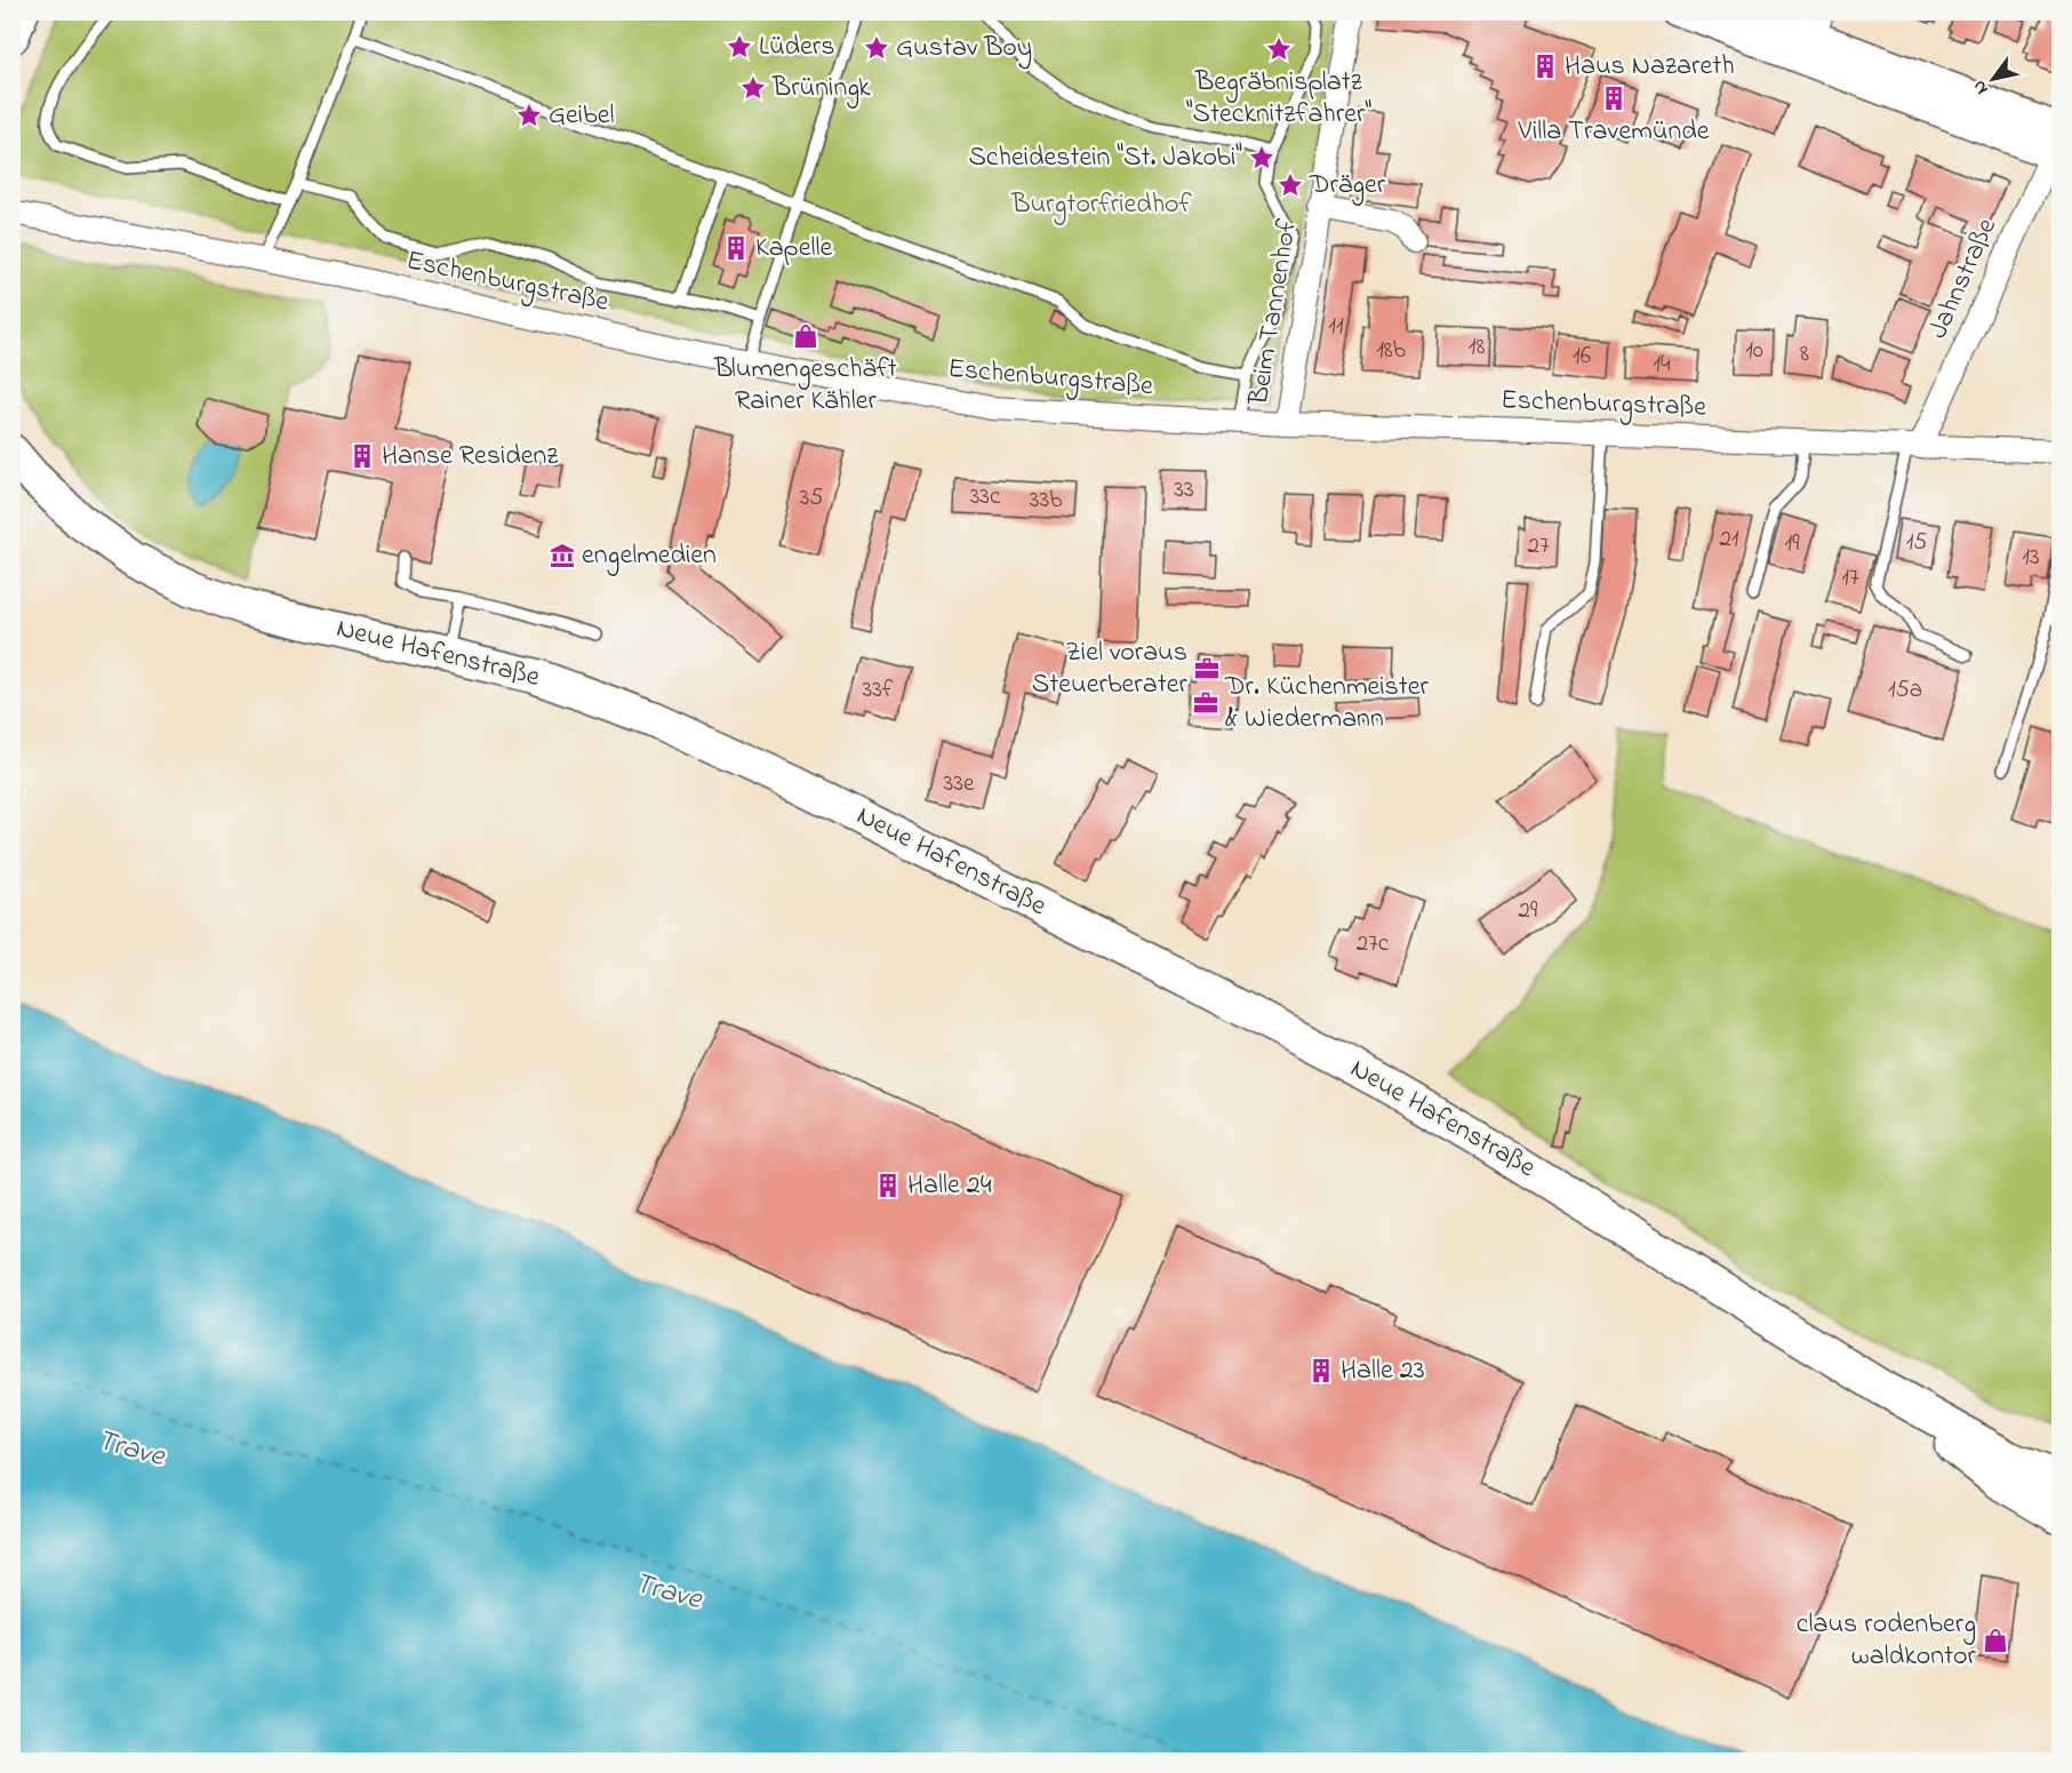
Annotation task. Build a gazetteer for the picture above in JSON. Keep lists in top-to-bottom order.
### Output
{
  "streets": {
    "main road": ["Neue Hafenstraße"],
    "street": ["Jahnstraße", "Eschenburgstraße", "Beim Tannenhof"]
  },
  "crossings": [
    ["Jahnstraße", "Eschenburgstraße"],
    ["Eschenburgstraße", "Beim Tannenhof"]
  ],
  "water": ["Trave"],
  "parks": ["Burgtorfriedhof"],
  "places": {
    "place": [
      "Lüders",
      "Gustav Boy",
      "Begräbnisplatz \"Stecknitzfahrer\"",
      "Brüningk",
      "Geibel",
      "Scheidestein \"St. Jakobi\"",
      "Dräger"
    ],
    "building": [
      "Haus Nazareth",
      "Villa Travemünde",
      "Kapelle",
      "Hanse Residenz",
      "Halle 24",
      "Halle 23"
    ],
    "shop": ["Blumengeschäft Rainer Kähler", "claus rodenberg waldkontor"],
    "museum": ["engelmedien"],
    "office": ["Ziel voraus Steuerberater", "Dr. Küchenmeister & Wiedermann"]
  },
  "house_numbers": [
    "11",
    "18",
    "18b",
    "10",
    "8",
    "16",
    "14",
    "33",
    "33c",
    "35",
    "33b",
    "21",
    "15",
    "19",
    "27",
    "13",
    "17",
    "33f",
    "15a",
    "33e",
    "29",
    "27c"
  ],
  "north": "bottom left"
}
